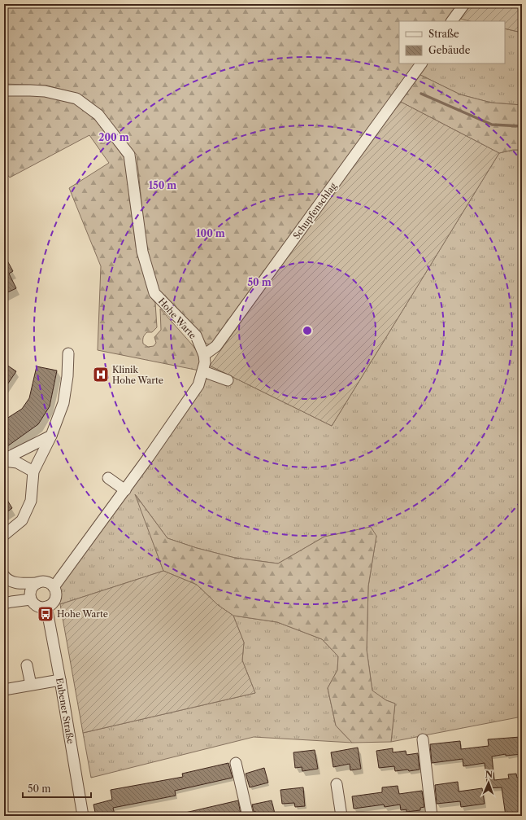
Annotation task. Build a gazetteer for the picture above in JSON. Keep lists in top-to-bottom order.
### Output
{
  "streets": {
    "street": ["Schupfenschlag", "Hohe Warte", "Eubener Straße"]
  },
  "crossings": [
    ["Schupfenschlag", "Hohe Warte"],
    ["Hohe Warte", "Eubener Straße"]
  ],
  "places": {
    "hospital": ["Klinik Hohe Warte"],
    "bus stop": ["Hohe Warte"]
  },
  "legend": ["Straße", "Gebäude"],
  "scale_bar": "50 m",
  "north": "top",
  "rings": [
    "200 m",
    "150 m",
    "100 m",
    "50 m"
  ]
}
